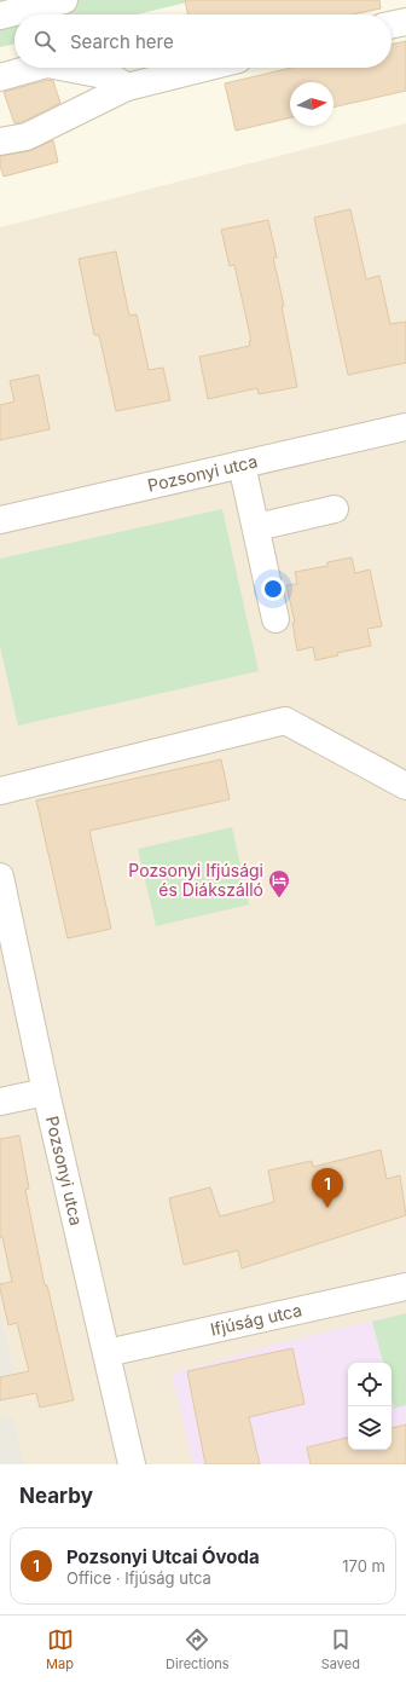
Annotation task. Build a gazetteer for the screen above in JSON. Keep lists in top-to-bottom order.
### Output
{
  "streets": {
    "street": ["Pozsonyi utca", "Ifjúság utca"]
  },
  "crossings": [
    ["Pozsonyi utca", "Ifjúság utca"]
  ],
  "places": {
    "hotel": ["Pozsonyi Ifjúsági és Diákszálló"]
  },
  "north": "right",
  "page": {
    "search": "Search here",
    "pins": "1",
    "heading": "Nearby",
    "list": [
      {
        "mark": "1",
        "name": "Pozsonyi Utcai Óvoda",
        "note": "Office · Ifjúság utca",
        "value": "170 m"
      }
    ],
    "nav": ["Map", "Directions", "Saved"]
  }
}
